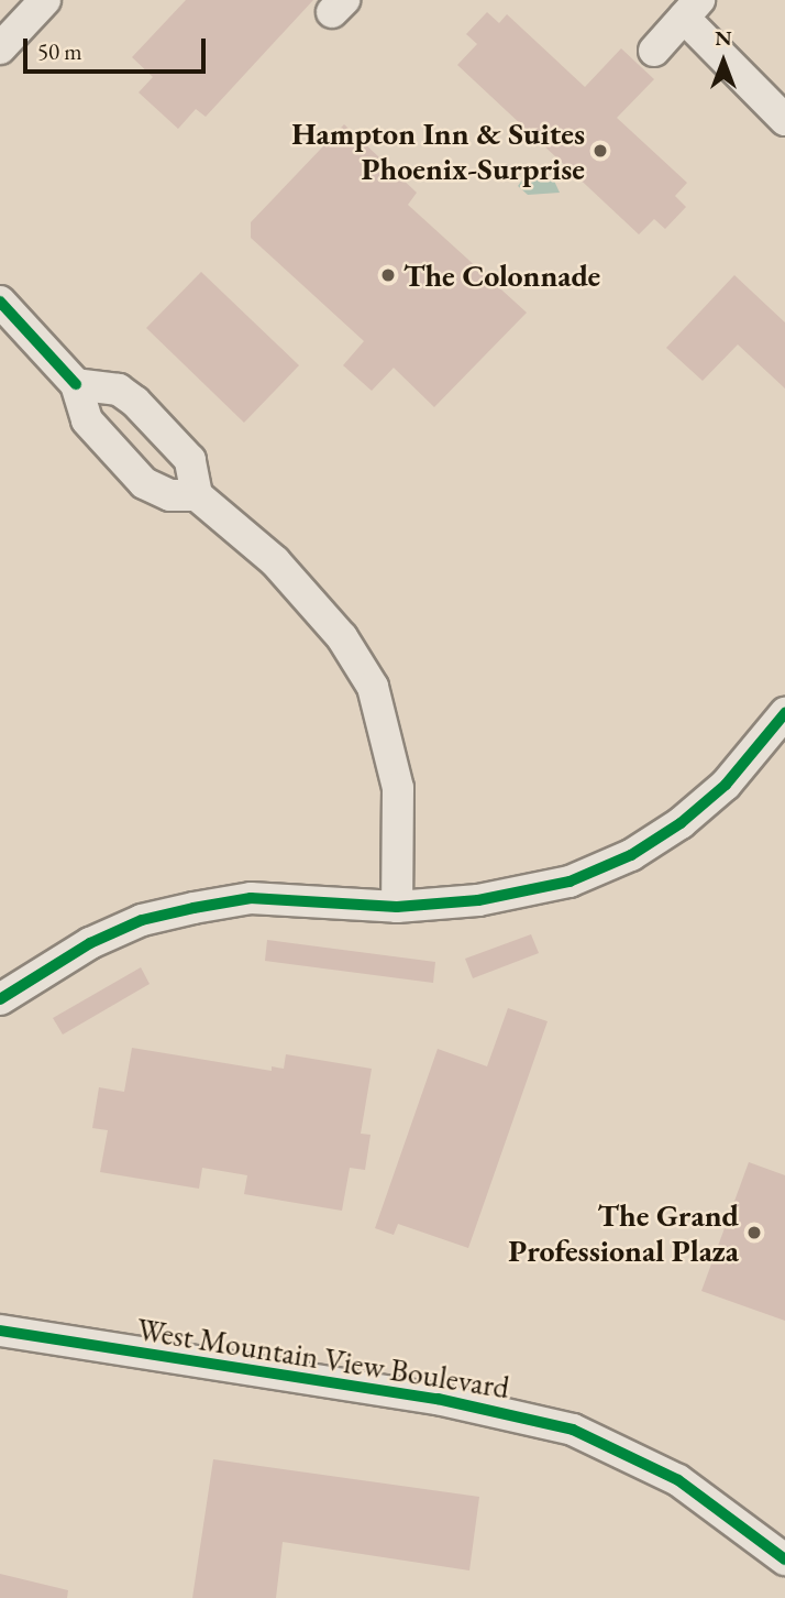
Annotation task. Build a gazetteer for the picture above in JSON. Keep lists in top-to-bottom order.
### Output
{
  "streets": {
    "street": ["West Mountain View Boulevard"]
  },
  "places": ["Hampton Inn & Suites Phoenix-Surprise", "The Colonnade", "The Grand Professional Plaza"],
  "scale_bar": "50 m",
  "north": "top"
}
